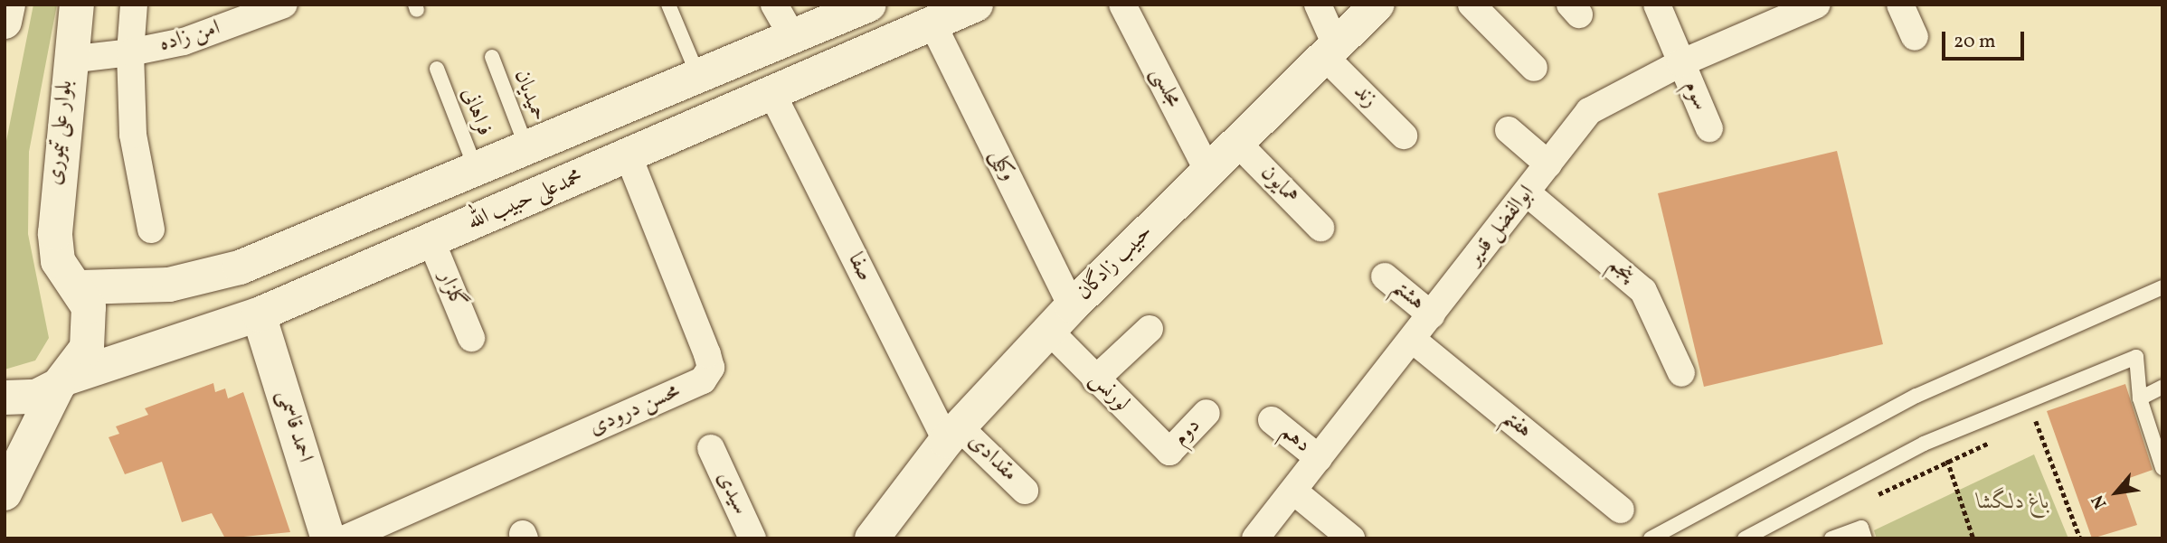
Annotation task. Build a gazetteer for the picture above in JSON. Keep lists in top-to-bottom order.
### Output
{
  "streets": {
    "main road": [
      "بلوار علی تیموری",
      "محمدعلی حبیب الله",
      "حبیب زادگان",
      "احمد قاسمی"
    ],
    "street": [
      "امن زاده",
      "مجلسی",
      "سوم",
      "زند",
      "وکیلی",
      "همایون",
      "ابوالفضل قدیر",
      "صفا",
      "پنجم",
      "گلزار",
      "هشتم",
      "لورنس",
      "محسن درودی",
      "هفتم",
      "دوم",
      "دهم",
      "مقدادی",
      "سیدی"
    ],
    "lane": ["حمیدیان", "فراهانی"]
  },
  "crossings": [
    ["امن زاده", "بلوار علی تیموری"],
    ["مجلسی", "حبیب زادگان"],
    ["سوم", "ابوالفضل قدیر"],
    ["زند", "حبیب زادگان"],
    ["وکیلی", "محمدعلی حبیب الله"],
    ["وکیلی", "حبیب زادگان"],
    ["وکیلی", "لورنس"],
    ["همایون", "حبیب زادگان"],
    ["محمدعلی حبیب الله", "صفا"],
    ["محمدعلی حبیب الله", "گلزار"],
    ["محمدعلی حبیب الله", "محسن درودی"],
    ["محمدعلی حبیب الله", "احمد قاسمی"],
    ["ابوالفضل قدیر", "پنجم"],
    ["ابوالفضل قدیر", "هشتم"],
    ["ابوالفضل قدیر", "هفتم"],
    ["ابوالفضل قدیر", "دهم"],
    ["حبیب زادگان", "صفا"],
    ["حبیب زادگان", "لورنس"],
    ["حبیب زادگان", "مقدادی"],
    ["صفا", "مقدادی"],
    ["لورنس", "دوم"]
  ],
  "parks": ["باغ دلگشا"],
  "scale_bar": "20 m",
  "north": "bottom left"
}
